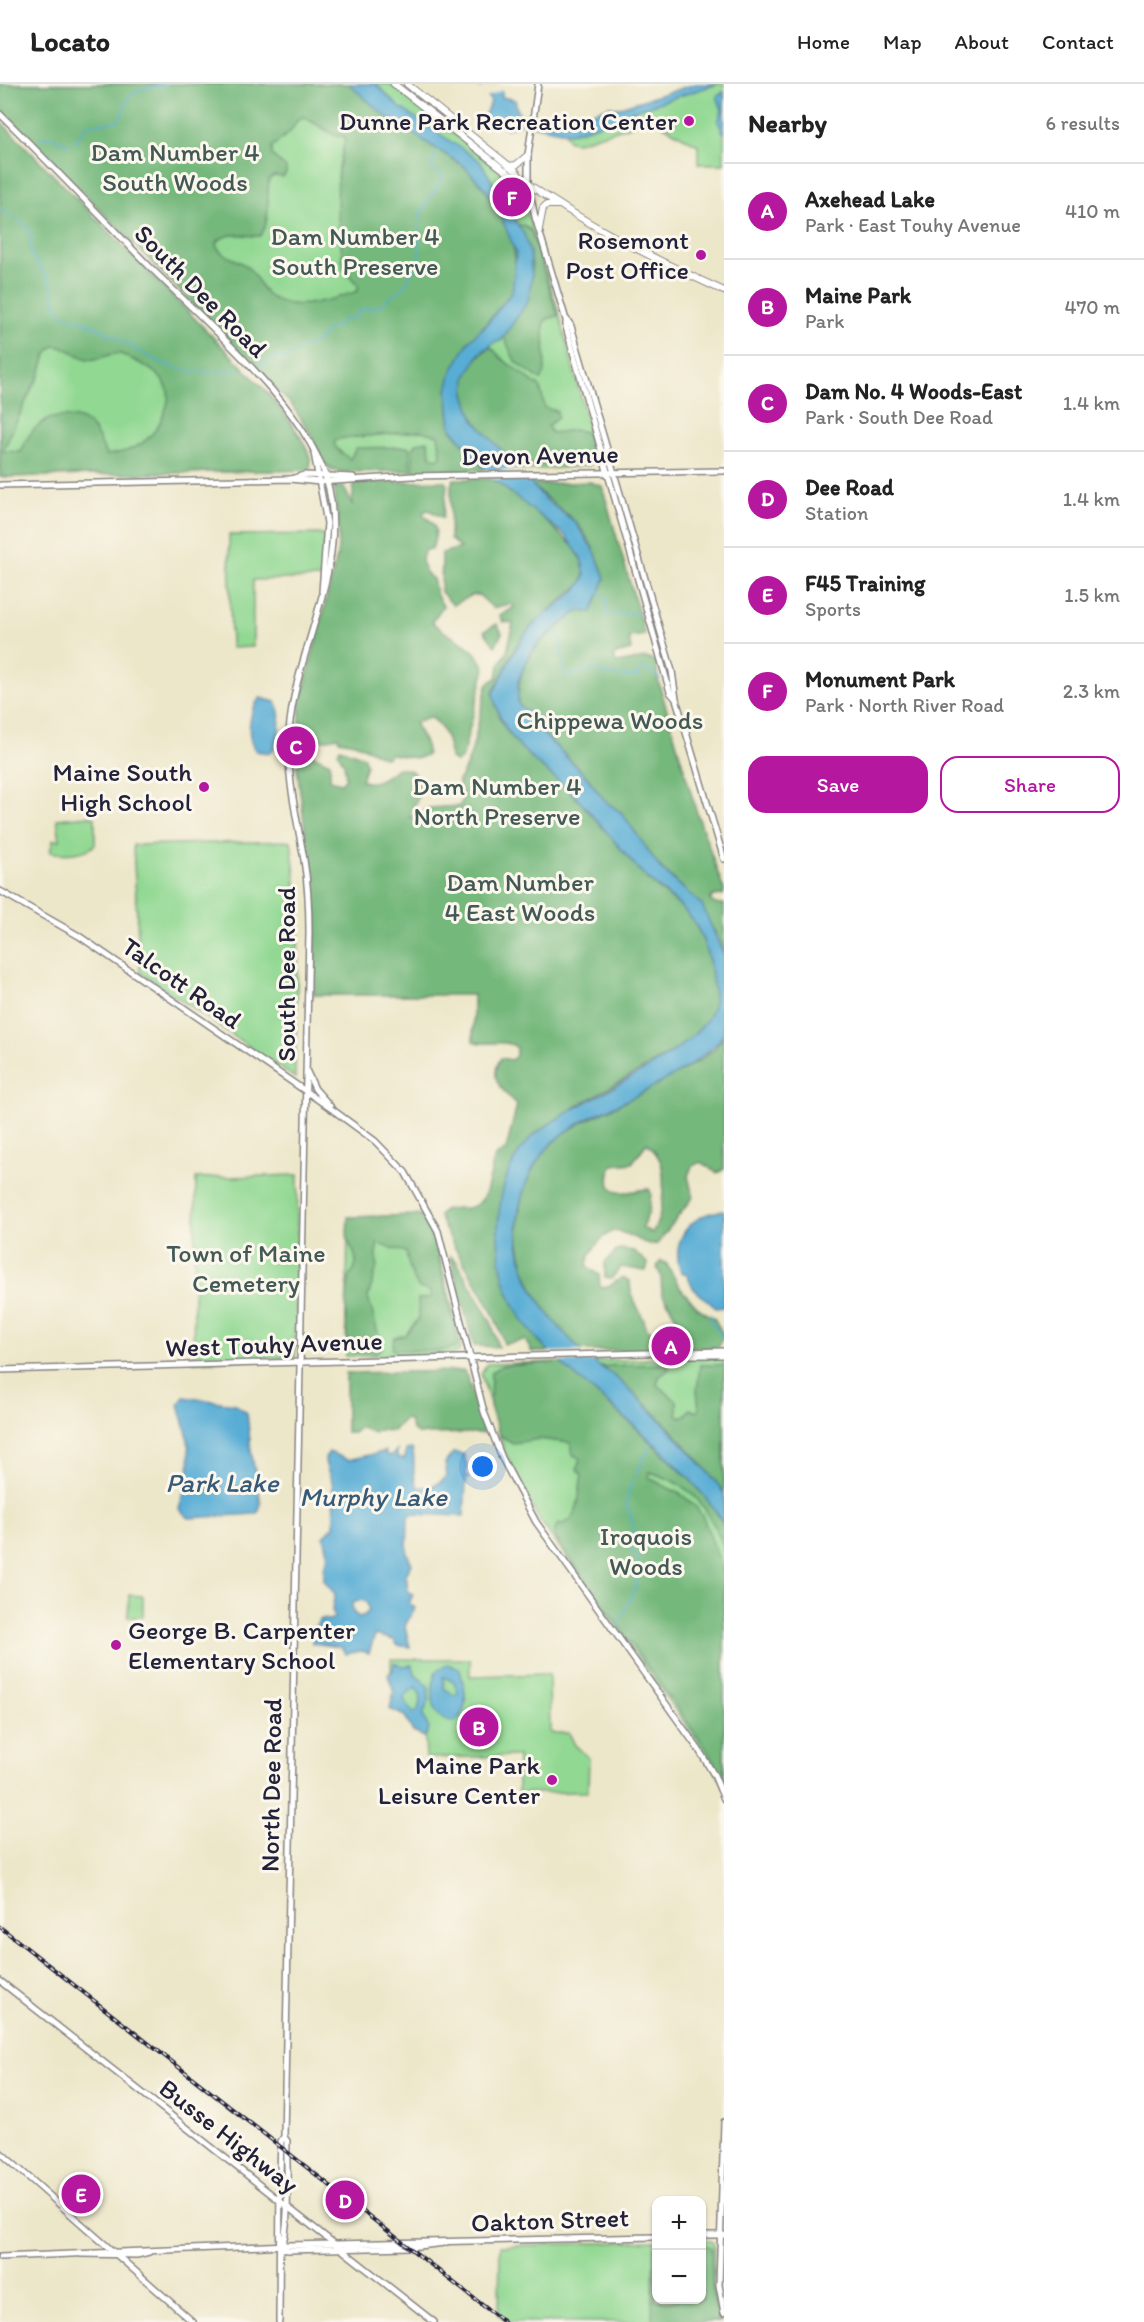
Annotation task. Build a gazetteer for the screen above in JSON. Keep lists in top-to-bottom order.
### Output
{
  "streets": {
    "main road": [
      "South Dee Road",
      "Devon Avenue",
      "Talcott Road",
      "West Touhy Avenue",
      "North Dee Road",
      "Busse Highway",
      "Oakton Street"
    ]
  },
  "crossings": [
    ["South Dee Road", "Devon Avenue"],
    ["South Dee Road", "Talcott Road"],
    ["South Dee Road", "West Touhy Avenue"],
    ["South Dee Road", "North Dee Road"],
    ["Talcott Road", "West Touhy Avenue"],
    ["West Touhy Avenue", "North Dee Road"],
    ["North Dee Road", "Busse Highway"],
    ["North Dee Road", "Oakton Street"],
    ["Busse Highway", "Oakton Street"]
  ],
  "water": ["Park Lake", "Murphy Lake"],
  "parks": [
    "Dam Number 4 South Woods",
    "Dam Number 4 South Preserve",
    "Chippewa Woods",
    "Dam Number 4 North Preserve",
    "Dam Number 4 East Woods",
    "Town of Maine Cemetery",
    "Iroquois Woods"
  ],
  "places": [
    "Dunne Park Recreation Center",
    "Rosemont Post Office",
    "Maine South High School",
    "George B. Carpenter Elementary School",
    "Maine Park Leisure Center"
  ],
  "page": {
    "header": "Locato",
    "nav": [
      "Home",
      "Map",
      "About",
      "Contact"
    ],
    "heading": ["Nearby", "6 results"],
    "list": [
      {
        "mark": "A",
        "name": "Axehead Lake",
        "note": "Park · East Touhy Avenue",
        "value": "410 m"
      },
      {
        "mark": "B",
        "name": "Maine Park",
        "note": "Park",
        "value": "470 m"
      },
      {
        "mark": "C",
        "name": "Dam No. 4 Woods-East",
        "note": "Park · South Dee Road",
        "value": "1.4 km"
      },
      {
        "mark": "D",
        "name": "Dee Road",
        "note": "Station",
        "value": "1.4 km"
      },
      {
        "mark": "E",
        "name": "F45 Training",
        "note": "Sports",
        "value": "1.5 km"
      },
      {
        "mark": "F",
        "name": "Monument Park",
        "note": "Park · North River Road",
        "value": "2.3 km"
      }
    ],
    "pins": [
      "F",
      "C",
      "A",
      "B",
      "E",
      "D"
    ],
    "buttons": ["Save", "Share"],
    "map_buttons": ["+", "−"]
  }
}
